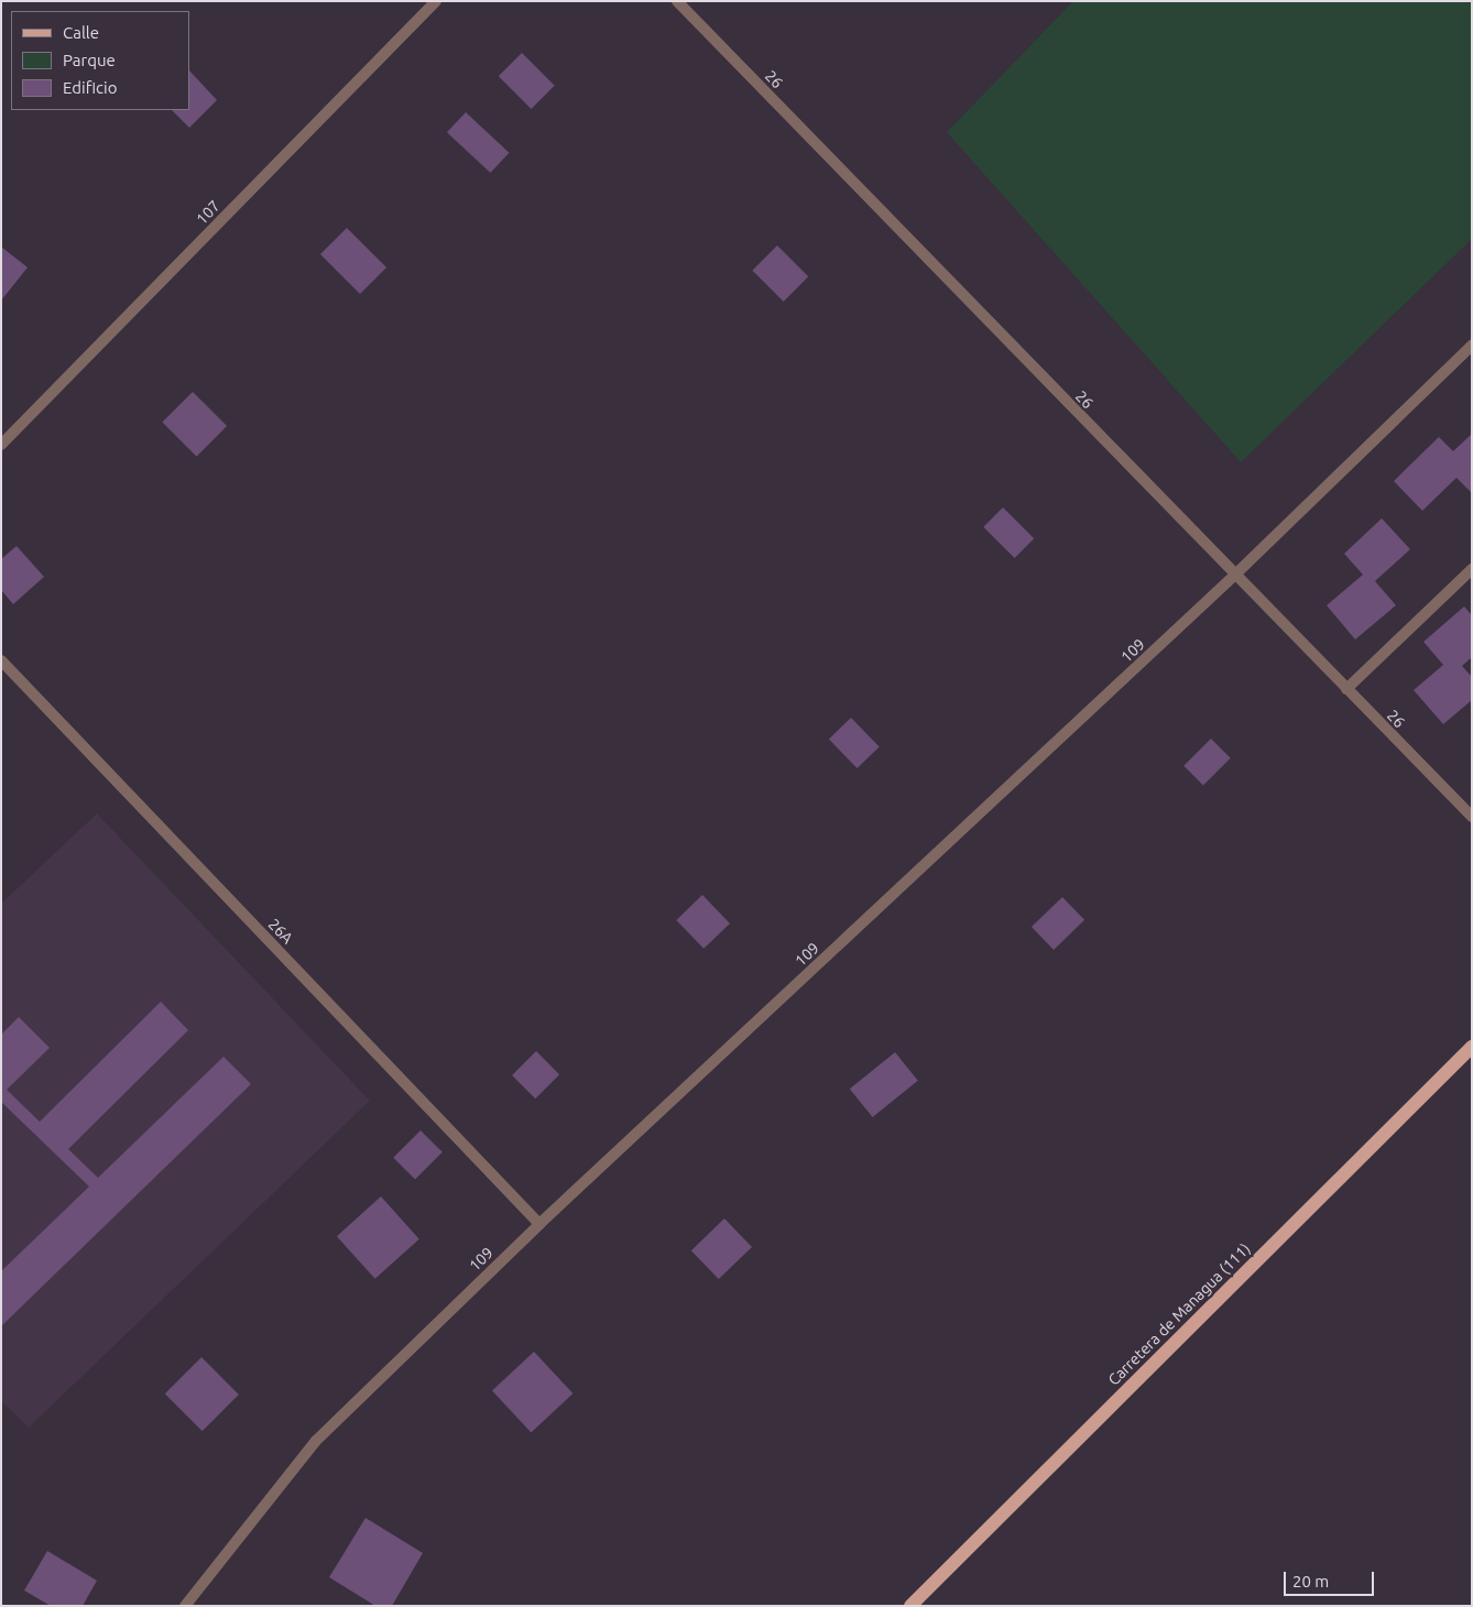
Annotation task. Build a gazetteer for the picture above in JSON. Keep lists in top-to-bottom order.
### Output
{
  "streets": {
    "main road": ["Carretera de Managua (111)"],
    "street": [
      "26",
      "107",
      "109",
      "26A"
    ]
  },
  "crossings": [
    ["26", "109"],
    ["109", "26A"]
  ],
  "legend": ["Calle", "Parque", "Edificio"],
  "scale_bar": "20 m"
}
